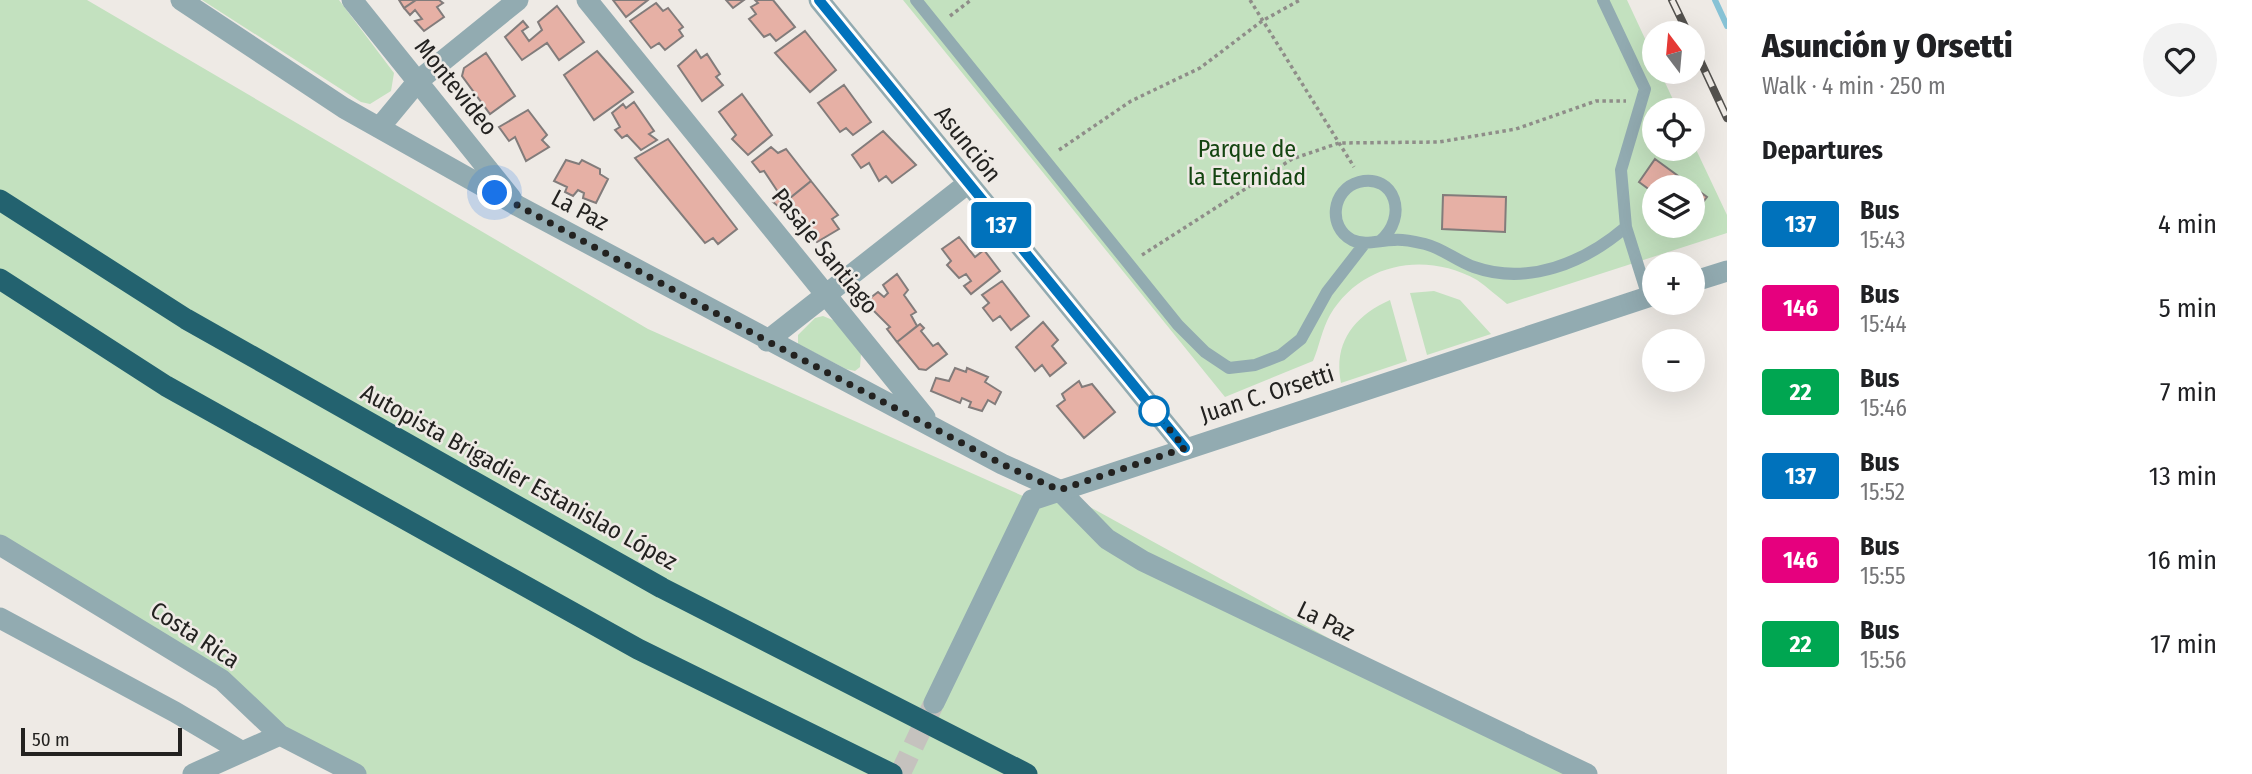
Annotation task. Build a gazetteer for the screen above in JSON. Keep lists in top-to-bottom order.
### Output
{
  "streets": {
    "highway": ["Autopista Brigadier Estanislao López"],
    "street": [
      "Montevideo",
      "Asunción",
      "La Paz",
      "Pasaje Santiago",
      "Juan C. Orsetti",
      "Costa Rica"
    ]
  },
  "crossings": [
    ["Montevideo", "La Paz"],
    ["Asunción", "Juan C. Orsetti"],
    ["La Paz", "Pasaje Santiago"],
    ["La Paz", "Juan C. Orsetti"],
    ["Pasaje Santiago", "Juan C. Orsetti"]
  ],
  "parks": ["Parque de la Eternidad"],
  "lines": ["bus line 137"],
  "scale_bar": "50 m",
  "north": "top",
  "page": {
    "on_map": "137",
    "heading": [
      ["Asunción y Orsetti", "Walk · 4 min · 250 m"],
      "Departures"
    ],
    "map_buttons": ["+", "−"],
    "list": [
      {
        "mark": "137",
        "name": "Bus",
        "note": "15:43",
        "value": "4 min"
      },
      {
        "mark": "146",
        "name": "Bus",
        "note": "15:44",
        "value": "5 min"
      },
      {
        "mark": "22",
        "name": "Bus",
        "note": "15:46",
        "value": "7 min"
      },
      {
        "mark": "137",
        "name": "Bus",
        "note": "15:52",
        "value": "13 min"
      },
      {
        "mark": "146",
        "name": "Bus",
        "note": "15:55",
        "value": "16 min"
      },
      {
        "mark": "22",
        "name": "Bus",
        "note": "15:56",
        "value": "17 min"
      }
    ],
    "scale": "50 m"
  }
}
